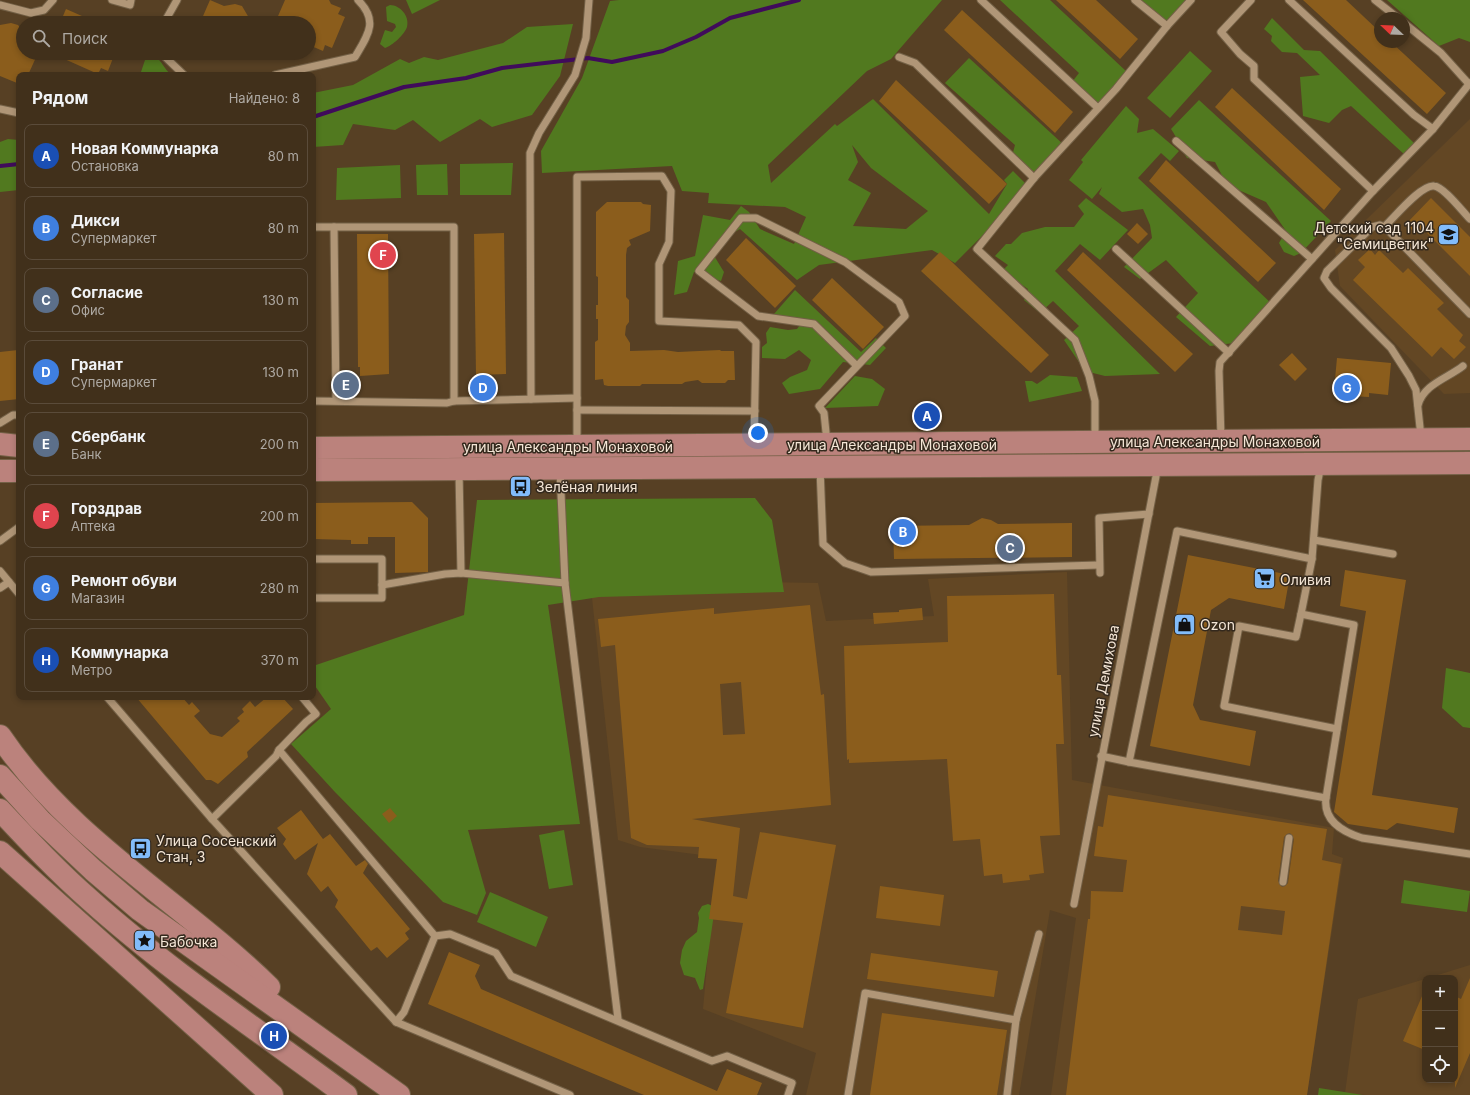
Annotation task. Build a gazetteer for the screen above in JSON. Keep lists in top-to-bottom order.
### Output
{
  "streets": {
    "main road": ["улица Александры Монаховой"],
    "street": ["улица Демихова"]
  },
  "crossings": [
    ["улица Александры Монаховой", "улица Демихова"]
  ],
  "places": {
    "school or university": ["Детский сад 1104 \"Семицветик\""],
    "bus stop": ["Зелёная линия", "Улица Сосенский Стан, 3"],
    "supermarket": ["Оливия"],
    "shop": ["Ozon"],
    "place": ["Бабочка"]
  },
  "north": "top left",
  "page": {
    "search": "Поиск",
    "heading": ["Рядом", "Найдено: 8"],
    "list": [
      {
        "mark": "A",
        "name": "Новая Коммунарка",
        "note": "Остановка",
        "value": "80 m"
      },
      {
        "mark": "B",
        "name": "Дикси",
        "note": "Супермаркет",
        "value": "80 m"
      },
      {
        "mark": "C",
        "name": "Согласие",
        "note": "Офис",
        "value": "130 m"
      },
      {
        "mark": "D",
        "name": "Гранат",
        "note": "Супермаркет",
        "value": "130 m"
      },
      {
        "mark": "E",
        "name": "Сбербанк",
        "note": "Банк",
        "value": "200 m"
      },
      {
        "mark": "F",
        "name": "Горздрав",
        "note": "Аптека",
        "value": "200 m"
      },
      {
        "mark": "G",
        "name": "Ремонт обуви",
        "note": "Магазин",
        "value": "280 m"
      },
      {
        "mark": "H",
        "name": "Коммунарка",
        "note": "Метро",
        "value": "370 m"
      }
    ],
    "pins": [
      "F",
      "E",
      "D",
      "G",
      "A",
      "B",
      "C",
      "H"
    ],
    "map_buttons": ["+", "−"]
  }
}
